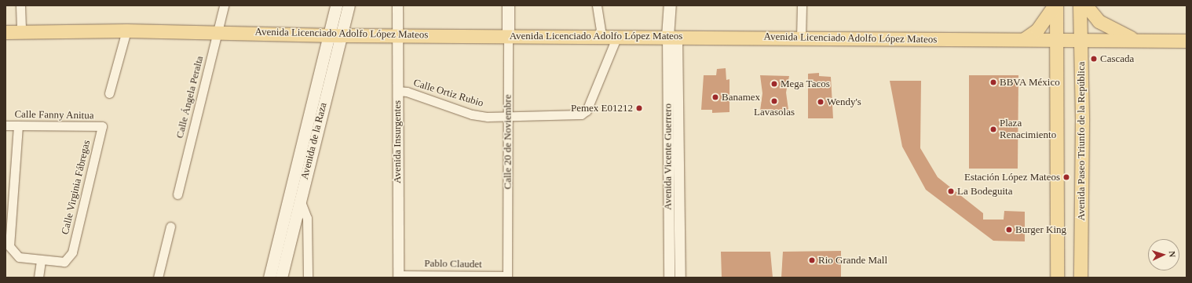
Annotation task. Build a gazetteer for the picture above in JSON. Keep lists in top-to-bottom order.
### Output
{
  "streets": {
    "main road": [
      "Avenida Licenciado Adolfo López Mateos",
      "Avenida de la Raza",
      "Avenida Paseo Triunfo de la República",
      "Calle 20 de Noviembre"
    ],
    "street": [
      "Calle Ortiz Rubio",
      "Calle Ángela Peralta",
      "Calle Fanny Anitua",
      "Avenida Insurgentes",
      "Avenida Vicente Guerrero",
      "Calle Virginia Fábregas",
      "Pablo Claudet"
    ]
  },
  "crossings": [
    ["Avenida Licenciado Adolfo López Mateos", "Calle Ortiz Rubio"],
    ["Avenida Licenciado Adolfo López Mateos", "Calle Ángela Peralta"],
    ["Avenida Licenciado Adolfo López Mateos", "Avenida de la Raza"],
    ["Avenida Licenciado Adolfo López Mateos", "Avenida Paseo Triunfo de la República"],
    ["Avenida Licenciado Adolfo López Mateos", "Avenida Insurgentes"],
    ["Avenida Licenciado Adolfo López Mateos", "Calle 20 de Noviembre"],
    ["Avenida Licenciado Adolfo López Mateos", "Avenida Vicente Guerrero"],
    ["Calle Ortiz Rubio", "Avenida Insurgentes"],
    ["Calle Ortiz Rubio", "Calle 20 de Noviembre"],
    ["Calle Fanny Anitua", "Calle Virginia Fábregas"],
    ["Avenida Insurgentes", "Pablo Claudet"],
    ["Calle 20 de Noviembre", "Pablo Claudet"]
  ],
  "places": [
    "Cascada",
    "BBVA México",
    "Mega Tacos",
    "Banamex",
    "Lavasolas",
    "Wendy's",
    "Pemex E01212",
    "Plaza Renacimiento",
    "Estación López Mateos",
    "La Bodeguita",
    "Burger King",
    "Rio Grande Mall"
  ],
  "north": "right"
}
